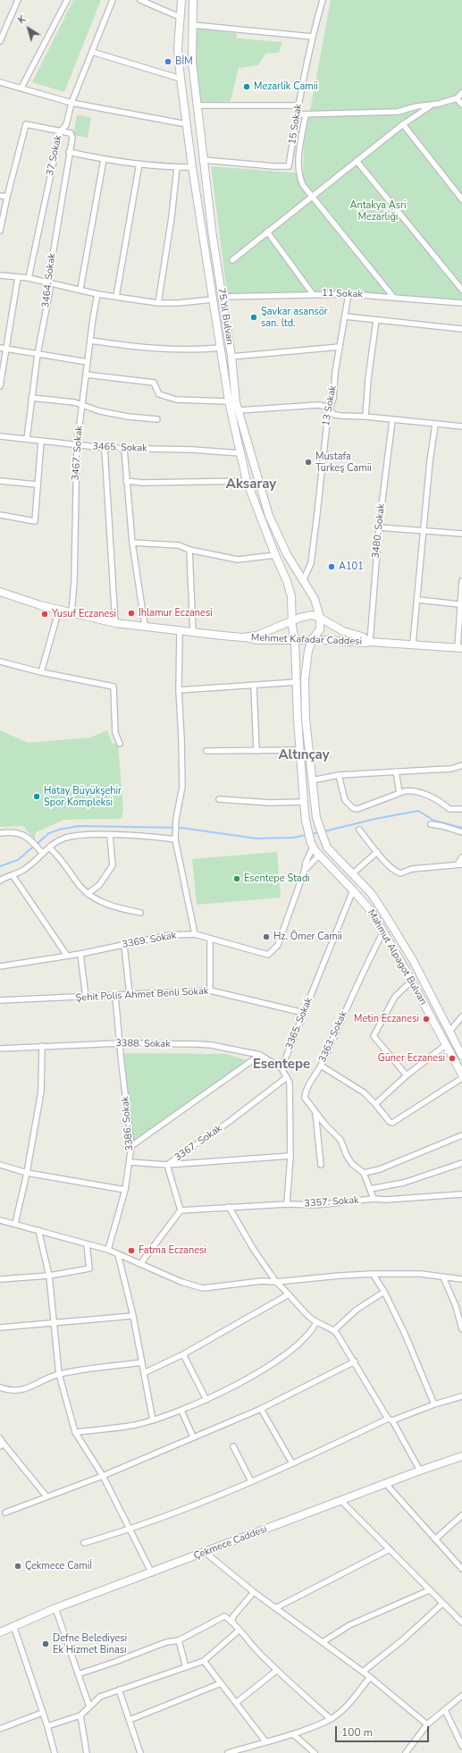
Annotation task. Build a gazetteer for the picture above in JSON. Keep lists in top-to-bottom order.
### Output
{
  "streets": {
    "main road": [
      "75.Yıl Bulvarı",
      "Mehmet Kafadar Caddesi",
      "Mahmut Alpagot Bulvarı",
      "Çekmece Caddesi"
    ],
    "street": [
      "15 Sokak",
      "37 Sokak",
      "3464. Sokak",
      "11 Sokak",
      "13 Sokak",
      "3465. Sokak",
      "3467. Sokak",
      "3480. Sokak",
      "3369. Sokak",
      "Şehit Polis Ahmet Benli Sokak",
      "3365. Sokak",
      "3363. Sokak",
      "3388. Sokak",
      "3386. Sokak",
      "3367. Sokak",
      "3357. Sokak"
    ]
  },
  "crossings": [
    ["15 Sokak", "75.Yıl Bulvarı"],
    ["37 Sokak", "3464. Sokak"],
    ["3464. Sokak", "3465. Sokak"],
    ["11 Sokak", "75.Yıl Bulvarı"],
    ["11 Sokak", "13 Sokak"],
    ["75.Yıl Bulvarı", "13 Sokak"],
    ["75.Yıl Bulvarı", "3465. Sokak"],
    ["75.Yıl Bulvarı", "Mehmet Kafadar Caddesi"],
    ["75.Yıl Bulvarı", "Mahmut Alpagot Bulvarı"],
    ["3465. Sokak", "3467. Sokak"],
    ["3467. Sokak", "Mehmet Kafadar Caddesi"],
    ["3480. Sokak", "Mehmet Kafadar Caddesi"],
    ["Mehmet Kafadar Caddesi", "Mahmut Alpagot Bulvarı"],
    ["3369. Sokak", "Mahmut Alpagot Bulvarı"],
    ["Mahmut Alpagot Bulvarı", "3365. Sokak"],
    ["Mahmut Alpagot Bulvarı", "3363. Sokak"],
    ["Şehit Polis Ahmet Benli Sokak", "3365. Sokak"],
    ["Şehit Polis Ahmet Benli Sokak", "3386. Sokak"],
    ["3365. Sokak", "3388. Sokak"],
    ["3388. Sokak", "3386. Sokak"],
    ["3367. Sokak", "3357. Sokak"]
  ],
  "districts": ["Aksaray", "Altınçay", "Esentepe"],
  "parks": ["Antakya Asri Mezarlığı"],
  "places": [
    "BİM",
    "Mezarlik Camii",
    "Şavkar asansör san. ltd.",
    "Mustafa Türkeş Camii",
    "A101",
    "Ihlamur Eczanesi",
    "Yusuf Eczanesi",
    "Hatay Büyükşehir Spor Kompleksi",
    "Esentepe Stadı",
    "Hz. Ömer Camii",
    "Metin Eczanesi",
    "Güner Eczanesi",
    "Fatma Eczanesi",
    "Çekmece Camiİ",
    "Defne Belediyesi Ek Hizmet Binası"
  ],
  "scale_bar": "100 m",
  "north": "top left"
}
